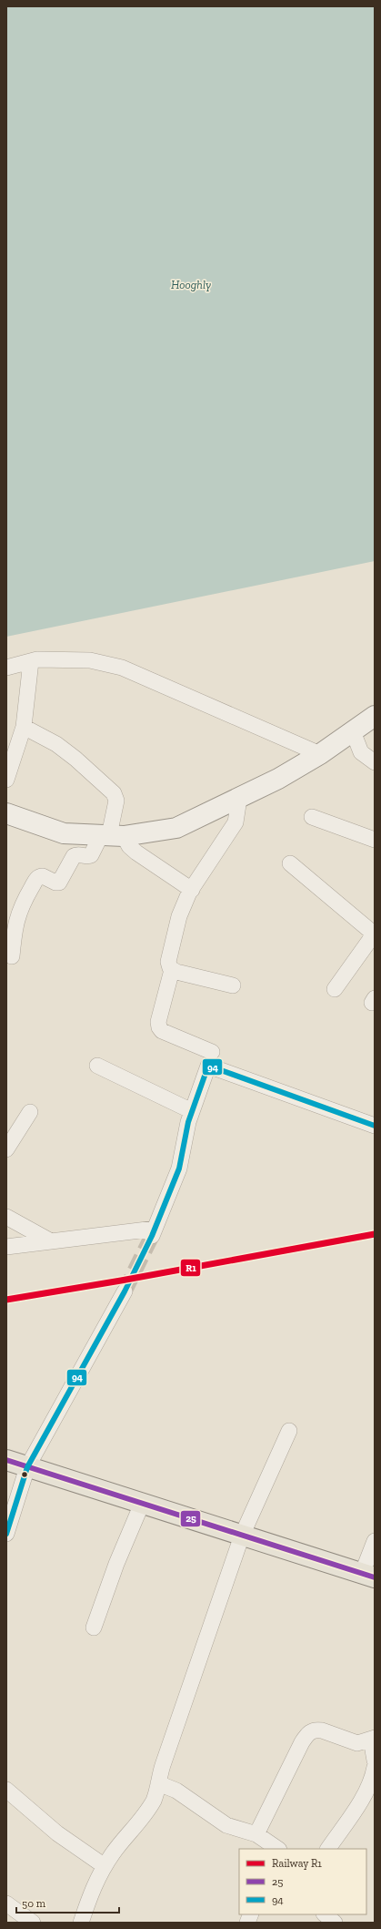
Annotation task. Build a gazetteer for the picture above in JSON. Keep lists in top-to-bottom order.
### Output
{
  "water": ["Hooghly"],
  "lines": ["transit line 94", "rail line R1", "transit line 25"],
  "legend": ["Railway R1", "25", "94"],
  "scale_bar": "50 m"
}
